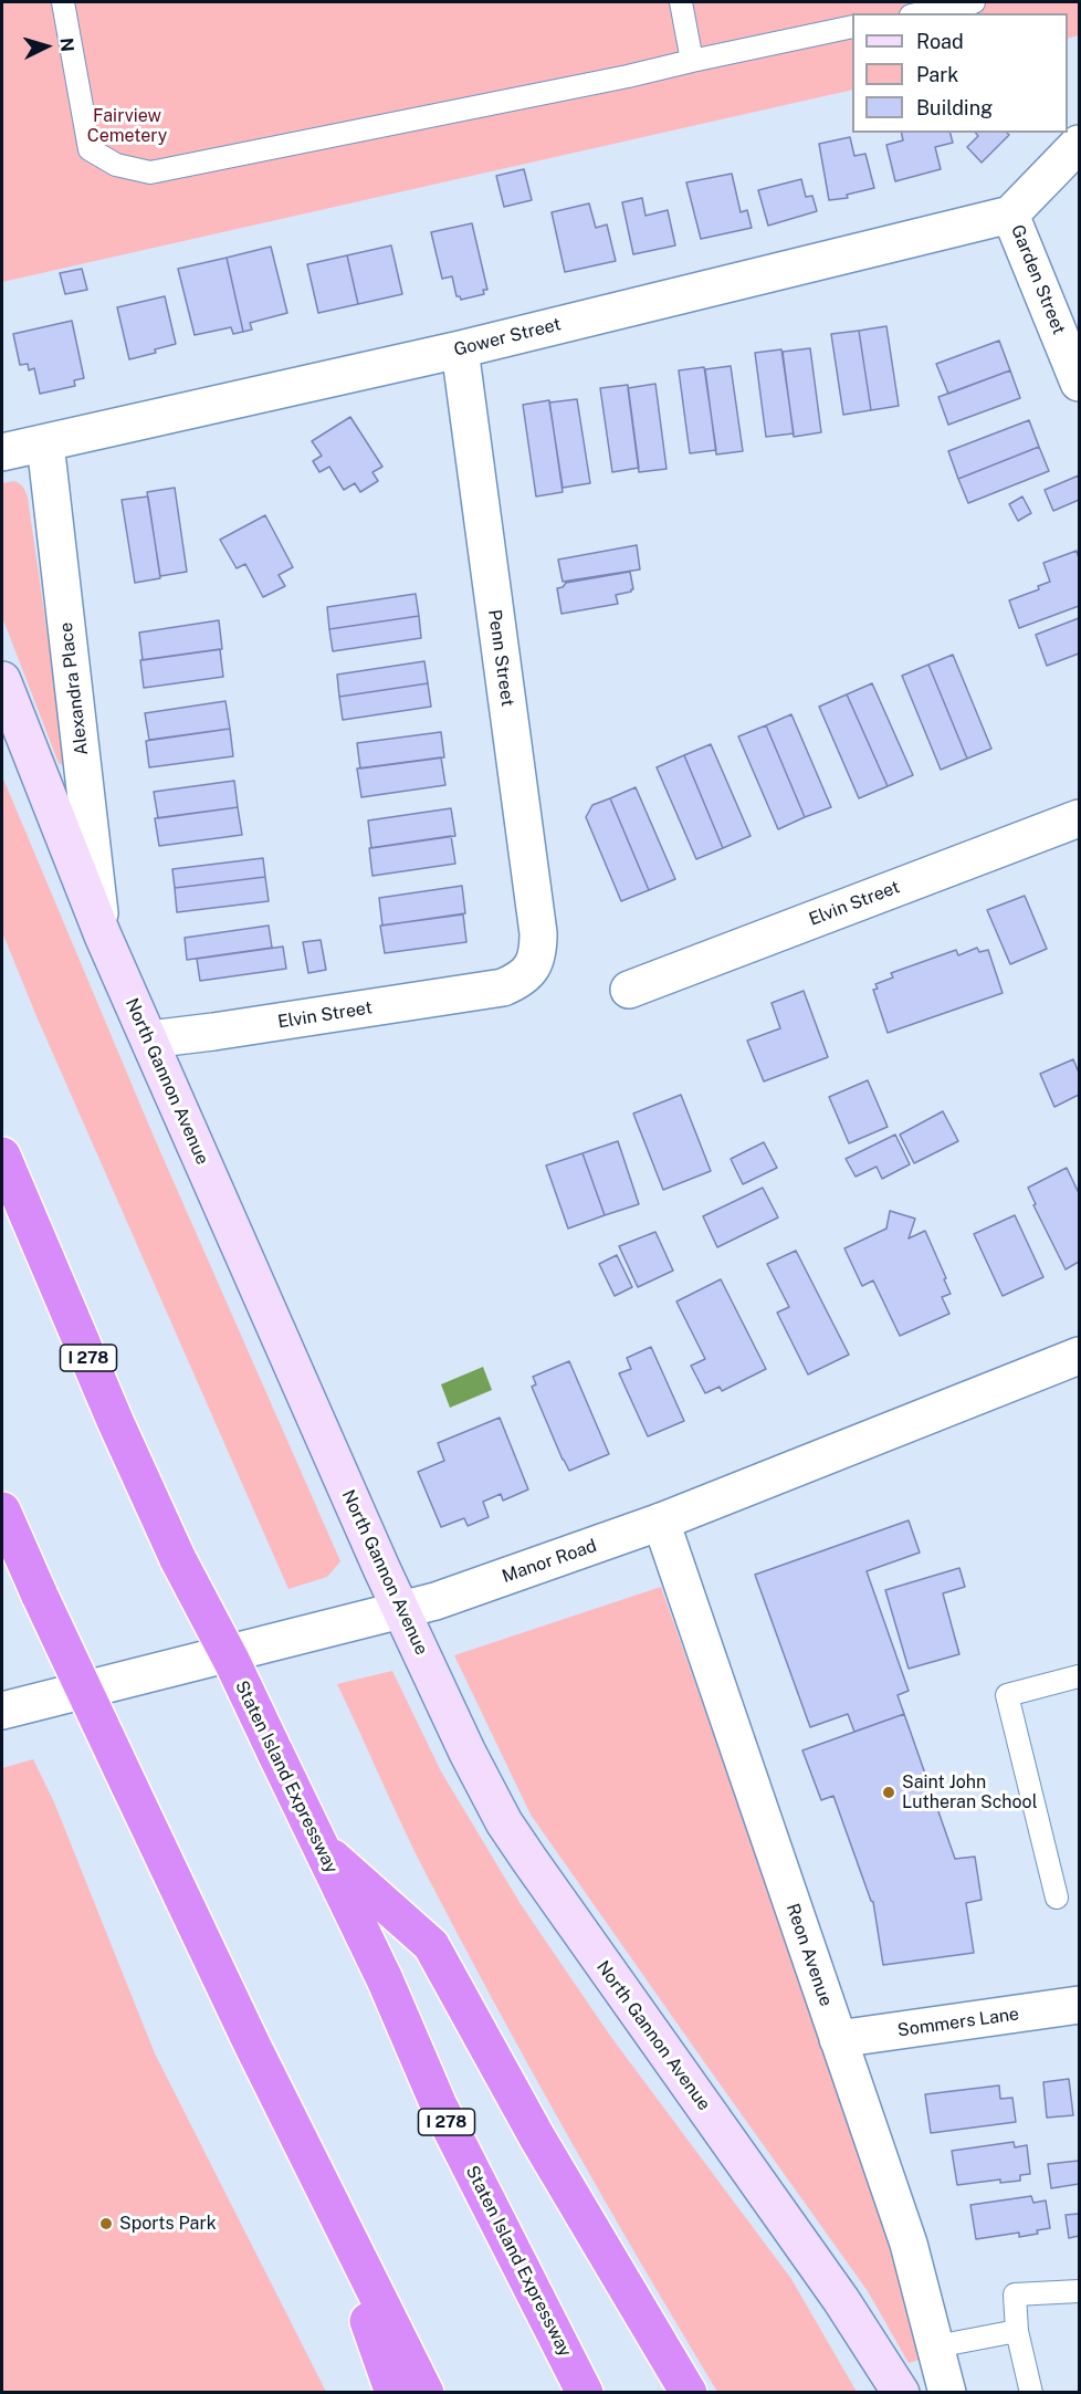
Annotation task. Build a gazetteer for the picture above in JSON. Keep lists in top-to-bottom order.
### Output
{
  "streets": {
    "highway": ["I 278", "Staten Island Expressway"],
    "main road": ["North Gannon Avenue"],
    "street": [
      "Garden Street",
      "Gower Street",
      "Penn Street",
      "Alexandra Place",
      "Elvin Street",
      "Manor Road",
      "Reon Avenue",
      "Sommers Lane"
    ]
  },
  "crossings": [
    ["Garden Street", "Gower Street"],
    ["Gower Street", "Penn Street"],
    ["Gower Street", "Alexandra Place"],
    ["Penn Street", "Elvin Street"],
    ["Alexandra Place", "North Gannon Avenue"],
    ["Elvin Street", "North Gannon Avenue"],
    ["North Gannon Avenue", "Manor Road"],
    ["Manor Road", "Reon Avenue"],
    ["Reon Avenue", "Sommers Lane"]
  ],
  "parks": ["Fairview Cemetery"],
  "places": ["Saint John Lutheran School", "Sports Park"],
  "legend": ["Road", "Park", "Building"],
  "north": "right"
}
